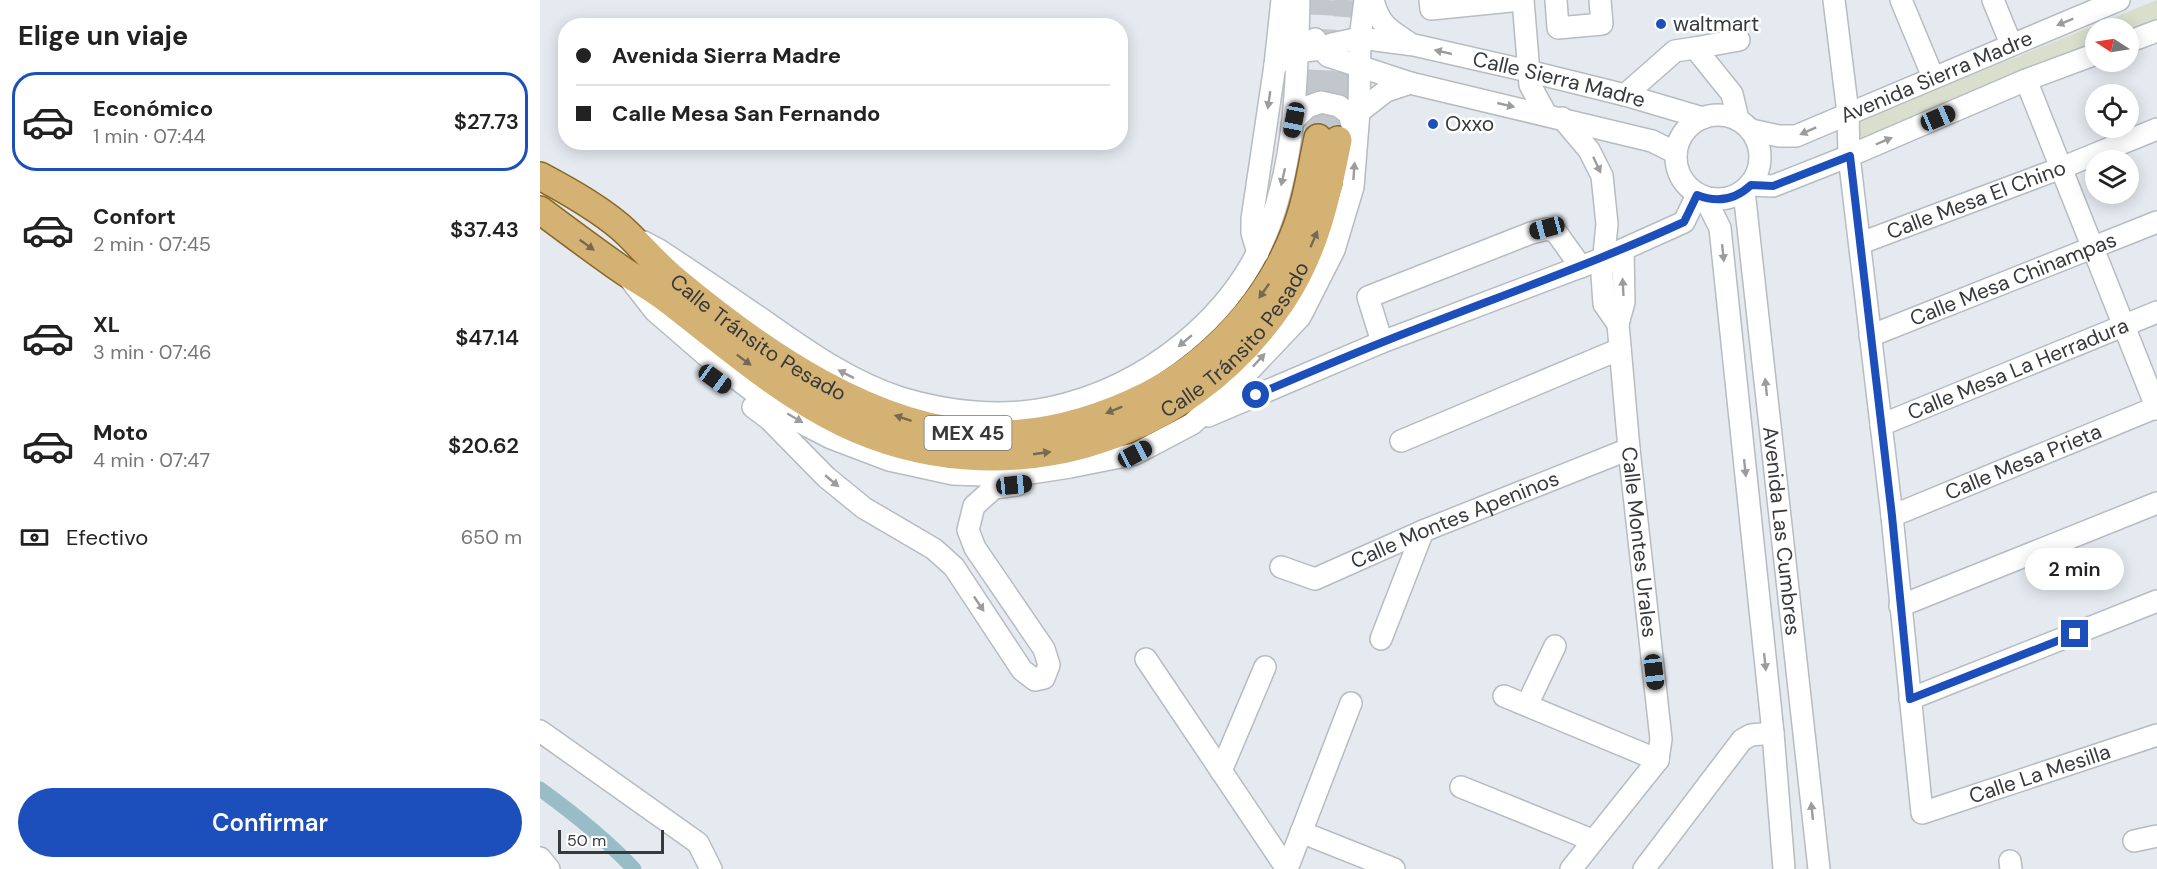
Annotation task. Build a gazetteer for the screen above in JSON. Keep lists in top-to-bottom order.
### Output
{
  "streets": {
    "main road": ["Calle Tránsito Pesado", "MEX 45"],
    "street": [
      "Avenida Sierra Madre",
      "Calle Sierra Madre",
      "Calle Mesa El Chino",
      "Calle Mesa Chinampas",
      "Calle Mesa La Herradura",
      "Calle Mesa Prieta",
      "Calle Montes Apeninos",
      "Avenida Las Cumbres",
      "Calle Montes Urales",
      "Calle La Mesilla"
    ]
  },
  "crossings": [
    ["Avenida Sierra Madre", "Calle Sierra Madre"],
    ["Avenida Sierra Madre", "Avenida Las Cumbres"],
    ["Calle Sierra Madre", "Avenida Las Cumbres"],
    ["Calle Sierra Madre", "Calle Montes Urales"],
    ["Calle Montes Apeninos", "Calle Montes Urales"]
  ],
  "places": ["waltmart", "Oxxo"],
  "scale_bar": "50 m",
  "north": "left",
  "page": {
    "heading": "Elige un viaje",
    "banner": ["Avenida Sierra Madre", "Calle Mesa San Fernando"],
    "list": [
      {
        "name": "Económico",
        "note": "1 min · 07:44",
        "value": "$27.73"
      },
      {
        "name": "Confort",
        "note": "2 min · 07:45",
        "value": "$37.43"
      },
      {
        "name": "XL",
        "note": "3 min · 07:46",
        "value": "$47.14"
      },
      {
        "name": "Moto",
        "note": "4 min · 07:47",
        "value": "$20.62"
      }
    ],
    "pay": ["Efectivo", "650 m"],
    "bubble": "2 min",
    "buttons": "Confirmar",
    "scale": "50 m"
  }
}
